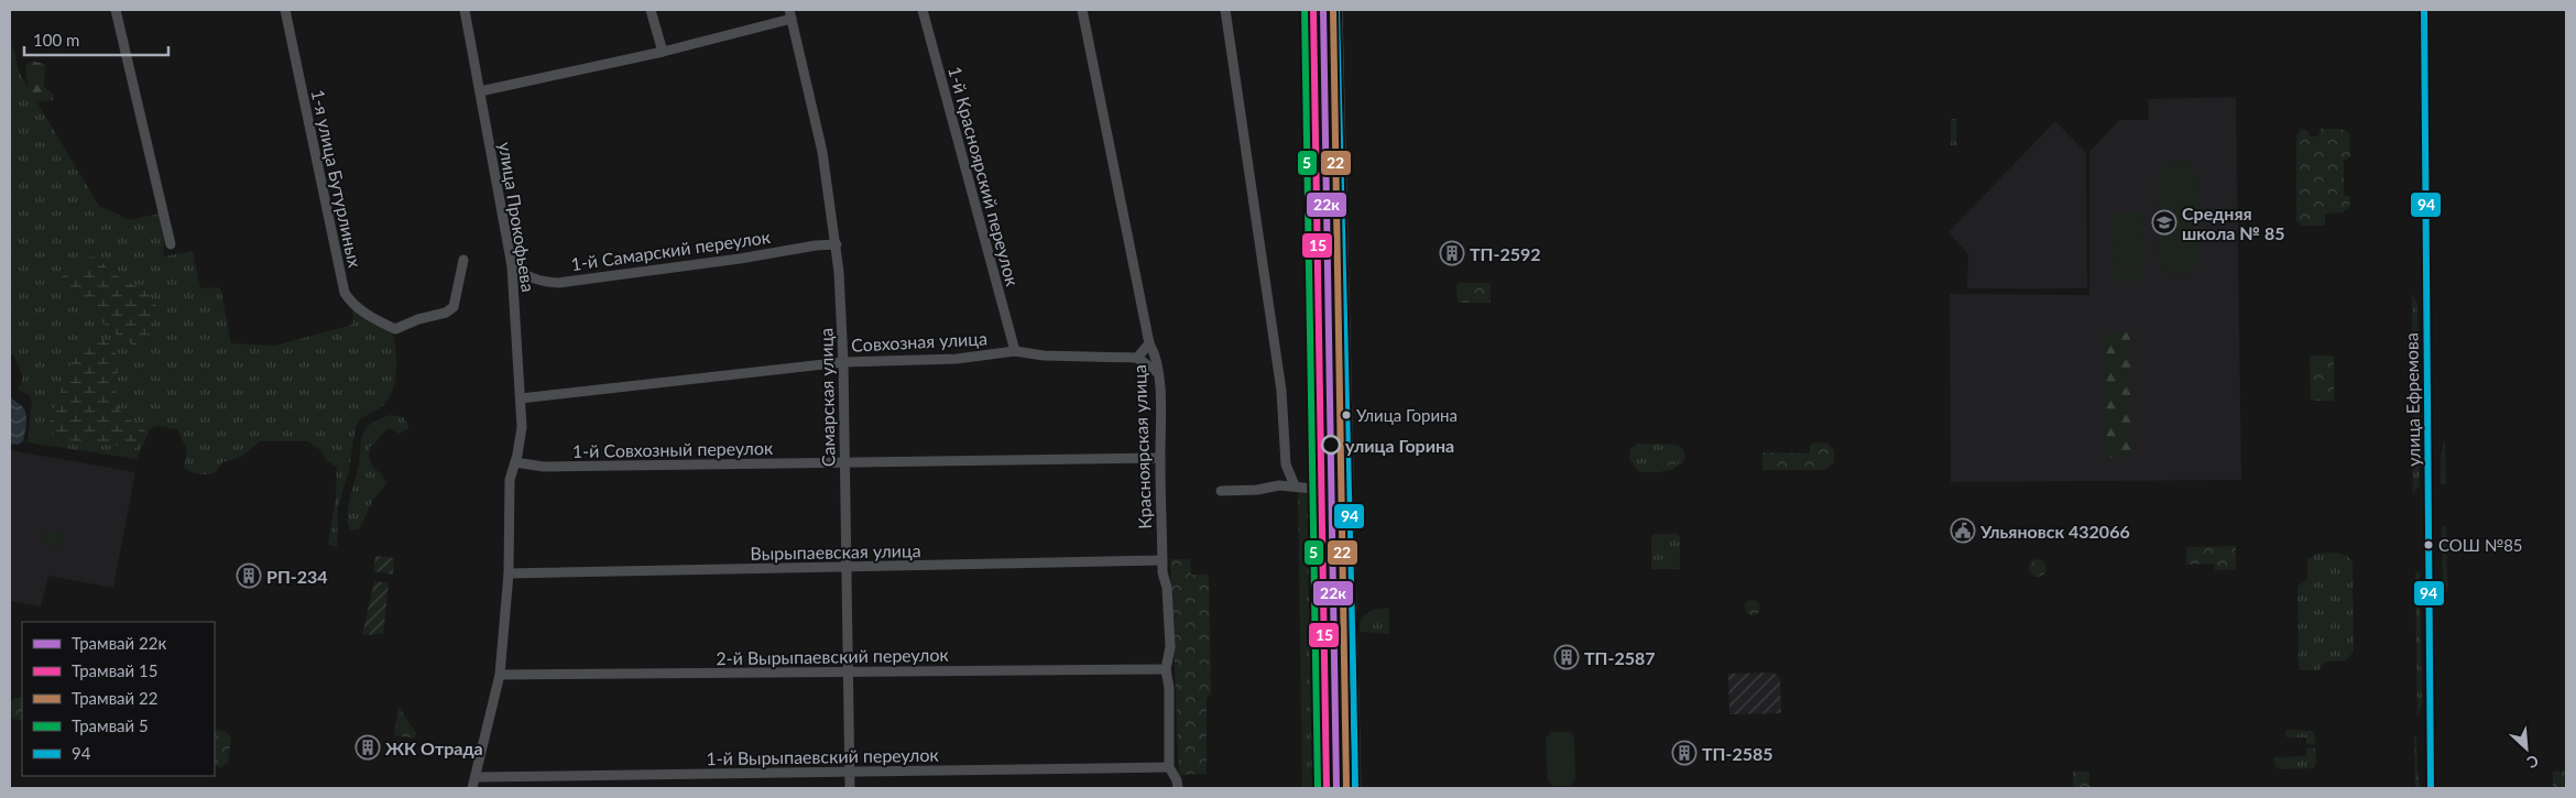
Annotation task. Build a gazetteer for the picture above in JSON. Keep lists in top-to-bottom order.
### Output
{
  "streets": {
    "street": [
      "1-й Красноярский переулок",
      "1-я улица Бутурлиных",
      "улица Прокофьева",
      "1-й Самарский переулок",
      "Совхозная улица",
      "Самарская улица",
      "улица Ефремова",
      "Красноярская улица",
      "1-й Совхозный переулок",
      "Вырыпаевская улица",
      "2-й Вырыпаевский переулок",
      "1-й Вырыпаевский переулок"
    ]
  },
  "crossings": [
    ["1-й Красноярский переулок", "Совхозная улица"],
    ["улица Прокофьева", "1-й Самарский переулок"],
    ["улица Прокофьева", "Совхозная улица"],
    ["улица Прокофьева", "1-й Совхозный переулок"],
    ["1-й Самарский переулок", "Самарская улица"],
    ["Совхозная улица", "Самарская улица"],
    ["Самарская улица", "1-й Совхозный переулок"],
    ["Самарская улица", "Вырыпаевская улица"],
    ["Самарская улица", "2-й Вырыпаевский переулок"],
    ["Самарская улица", "1-й Вырыпаевский переулок"],
    ["Красноярская улица", "1-й Совхозный переулок"],
    ["Красноярская улица", "Вырыпаевская улица"],
    ["Красноярская улица", "2-й Вырыпаевский переулок"],
    ["Красноярская улица", "1-й Вырыпаевский переулок"]
  ],
  "places": {
    "school or university": ["Средняя школа № 85"],
    "building": [
      "ТП-2592",
      "РП-234",
      "ТП-2587",
      "ЖК Отрада",
      "ТП-2585"
    ],
    "other": ["Улица Горина", "улица Горина", "СОШ №85"],
    "public building": ["Ульяновск 432066"]
  },
  "lines": [
    "tram line 22к",
    "tram line 15",
    "tram line 22",
    "tram line 5",
    "transit line 94"
  ],
  "legend": [
    "Трамвай 22к",
    "Трамвай 15",
    "Трамвай 22",
    "Трамвай 5",
    "94"
  ],
  "scale_bar": "100 m",
  "north": "bottom right"
}
